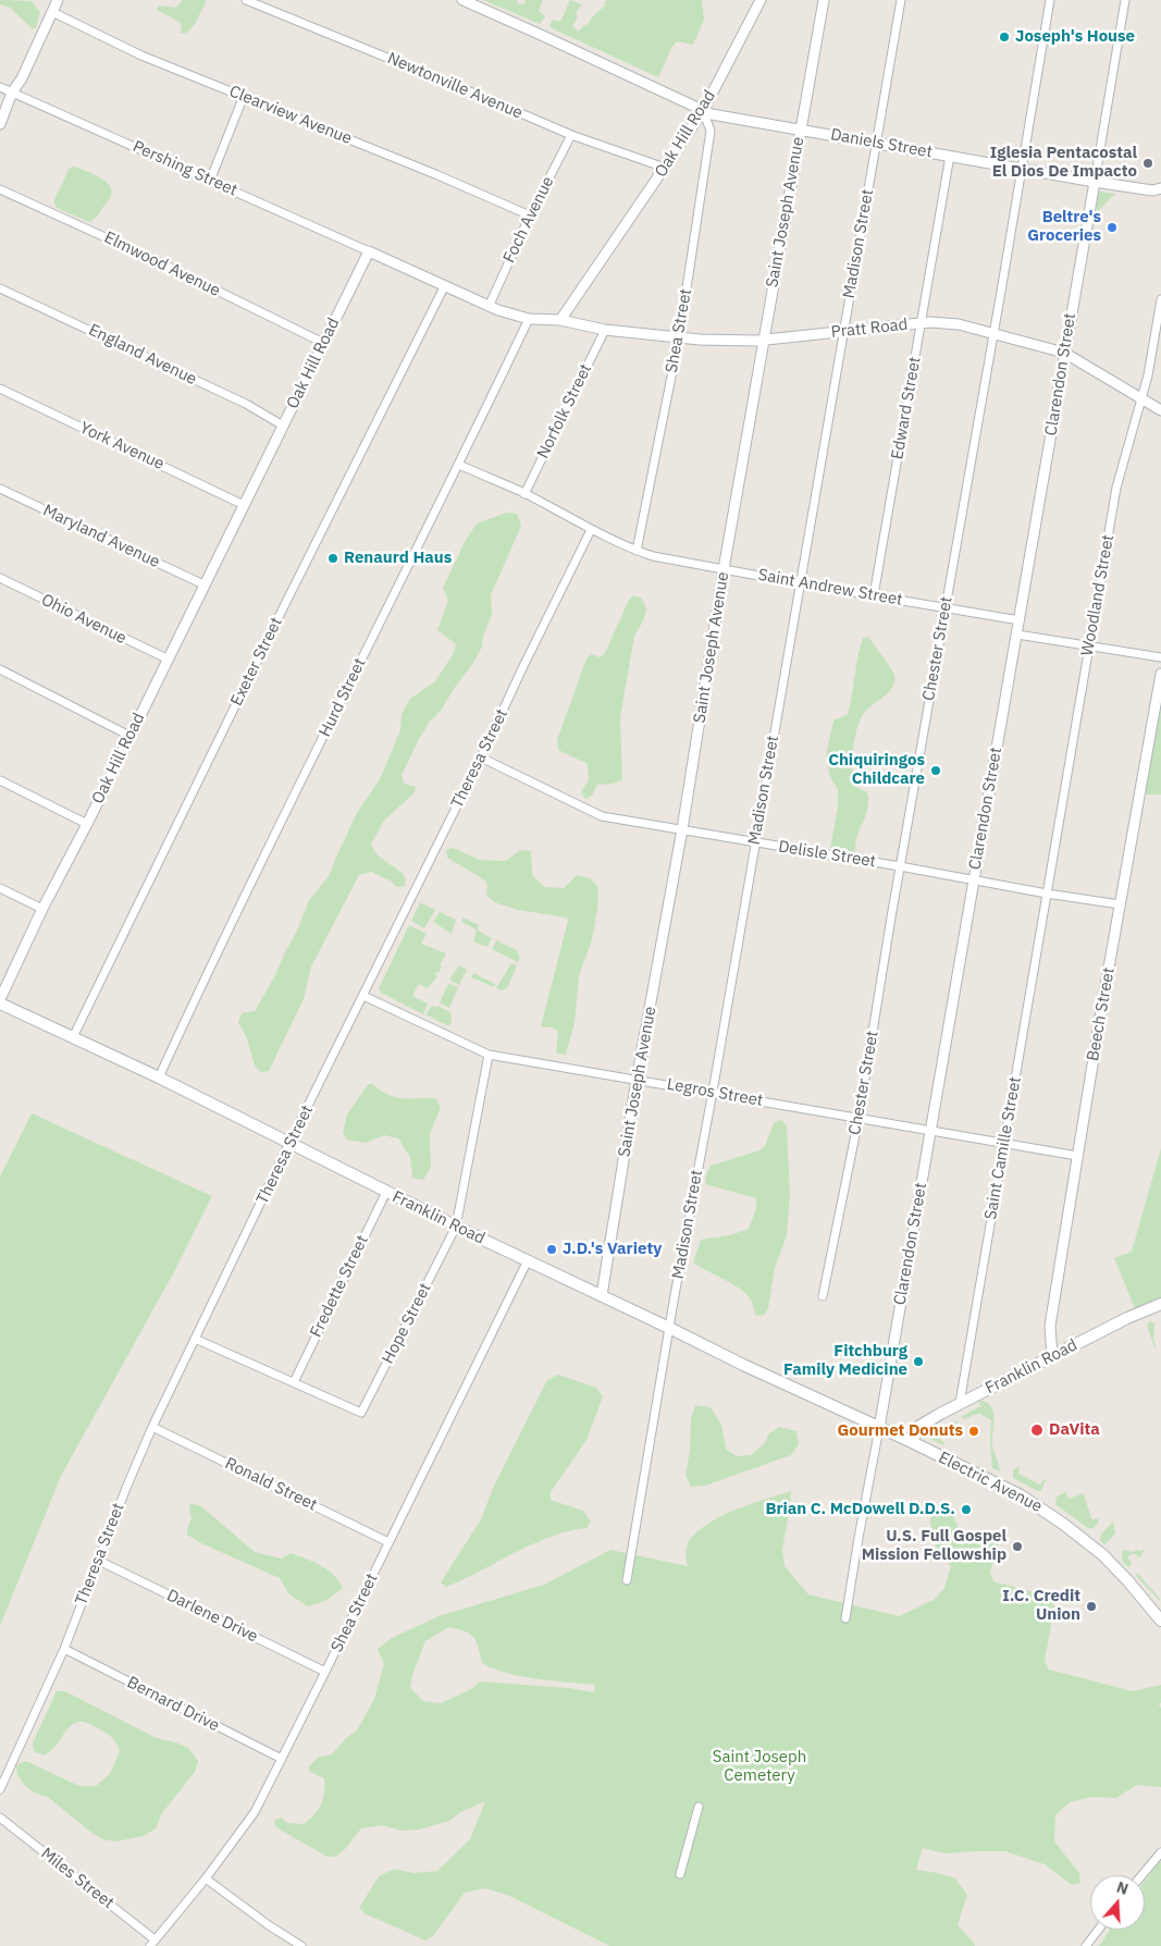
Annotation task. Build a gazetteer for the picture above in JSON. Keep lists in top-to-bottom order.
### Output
{
  "streets": {
    "main road": ["Franklin Road", "Electric Avenue"],
    "street": [
      "Newtonville Avenue",
      "Clearview Avenue",
      "Oak Hill Road",
      "Daniels Street",
      "Pershing Street",
      "Saint Joseph Avenue",
      "Foch Avenue",
      "Madison Street",
      "Elmwood Avenue",
      "Pratt Road",
      "Shea Street",
      "England Avenue",
      "Clarendon Street",
      "Edward Street",
      "Norfolk Street",
      "York Avenue",
      "Maryland Avenue",
      "Saint Andrew Street",
      "Woodland Street",
      "Ohio Avenue",
      "Chester Street",
      "Exeter Street",
      "Hurd Street",
      "Theresa Street",
      "Delisle Street",
      "Beech Street",
      "Legros Street",
      "Saint Camille Street",
      "Fredette Street",
      "Hope Street",
      "Ronald Street",
      "Darlene Drive",
      "Bernard Drive",
      "Miles Street"
    ]
  },
  "crossings": [
    ["Newtonville Avenue", "Oak Hill Road"],
    ["Newtonville Avenue", "Foch Avenue"],
    ["Clearview Avenue", "Foch Avenue"],
    ["Oak Hill Road", "Daniels Street"],
    ["Oak Hill Road", "Pershing Street"],
    ["Oak Hill Road", "Elmwood Avenue"],
    ["Oak Hill Road", "Pratt Road"],
    ["Oak Hill Road", "Shea Street"],
    ["Oak Hill Road", "England Avenue"],
    ["Oak Hill Road", "York Avenue"],
    ["Oak Hill Road", "Maryland Avenue"],
    ["Oak Hill Road", "Ohio Avenue"],
    ["Daniels Street", "Saint Joseph Avenue"],
    ["Daniels Street", "Madison Street"],
    ["Daniels Street", "Shea Street"],
    ["Daniels Street", "Clarendon Street"],
    ["Daniels Street", "Edward Street"],
    ["Daniels Street", "Chester Street"],
    ["Saint Joseph Avenue", "Pratt Road"],
    ["Saint Joseph Avenue", "Saint Andrew Street"],
    ["Saint Joseph Avenue", "Delisle Street"],
    ["Saint Joseph Avenue", "Legros Street"],
    ["Saint Joseph Avenue", "Franklin Road"],
    ["Madison Street", "Pratt Road"],
    ["Madison Street", "Saint Andrew Street"],
    ["Madison Street", "Delisle Street"],
    ["Madison Street", "Legros Street"],
    ["Madison Street", "Franklin Road"],
    ["Pratt Road", "Shea Street"],
    ["Pratt Road", "Clarendon Street"],
    ["Pratt Road", "Edward Street"],
    ["Pratt Road", "Norfolk Street"],
    ["Pratt Road", "Woodland Street"],
    ["Pratt Road", "Chester Street"],
    ["Shea Street", "Saint Andrew Street"],
    ["Shea Street", "Franklin Road"],
    ["Shea Street", "Ronald Street"],
    ["Shea Street", "Darlene Drive"],
    ["Shea Street", "Bernard Drive"],
    ["Shea Street", "Miles Street"],
    ["Clarendon Street", "Saint Andrew Street"],
    ["Clarendon Street", "Delisle Street"],
    ["Clarendon Street", "Legros Street"],
    ["Clarendon Street", "Franklin Road"],
    ["Clarendon Street", "Electric Avenue"],
    ["Edward Street", "Saint Andrew Street"],
    ["Norfolk Street", "Saint Andrew Street"],
    ["Saint Andrew Street", "Chester Street"],
    ["Saint Andrew Street", "Hurd Street"],
    ["Saint Andrew Street", "Theresa Street"],
    ["Woodland Street", "Delisle Street"],
    ["Woodland Street", "Saint Camille Street"],
    ["Chester Street", "Delisle Street"],
    ["Chester Street", "Legros Street"],
    ["Exeter Street", "Franklin Road"],
    ["Hurd Street", "Franklin Road"],
    ["Theresa Street", "Delisle Street"],
    ["Theresa Street", "Legros Street"],
    ["Theresa Street", "Franklin Road"],
    ["Theresa Street", "Hope Street"],
    ["Theresa Street", "Ronald Street"],
    ["Theresa Street", "Darlene Drive"],
    ["Theresa Street", "Bernard Drive"],
    ["Delisle Street", "Beech Street"],
    ["Delisle Street", "Saint Camille Street"],
    ["Beech Street", "Legros Street"],
    ["Beech Street", "Franklin Road"],
    ["Legros Street", "Saint Camille Street"],
    ["Legros Street", "Hope Street"],
    ["Saint Camille Street", "Franklin Road"],
    ["Franklin Road", "Fredette Street"],
    ["Franklin Road", "Hope Street"],
    ["Franklin Road", "Electric Avenue"],
    ["Fredette Street", "Hope Street"]
  ],
  "parks": ["Saint Joseph Cemetery"],
  "places": [
    "Joseph's House",
    "Iglesia Pentacostal El Dios De Impacto",
    "Beltre's Groceries",
    "Renaurd Haus",
    "Chiquiringos Childcare",
    "J.D.'s Variety",
    "Fitchburg Family Medicine",
    "DaVita",
    "Gourmet Donuts",
    "Brian C. McDowell D.D.S.",
    "U.S. Full Gospel Mission Fellowship",
    "I.C. Credit Union"
  ],
  "north": "top"
}
